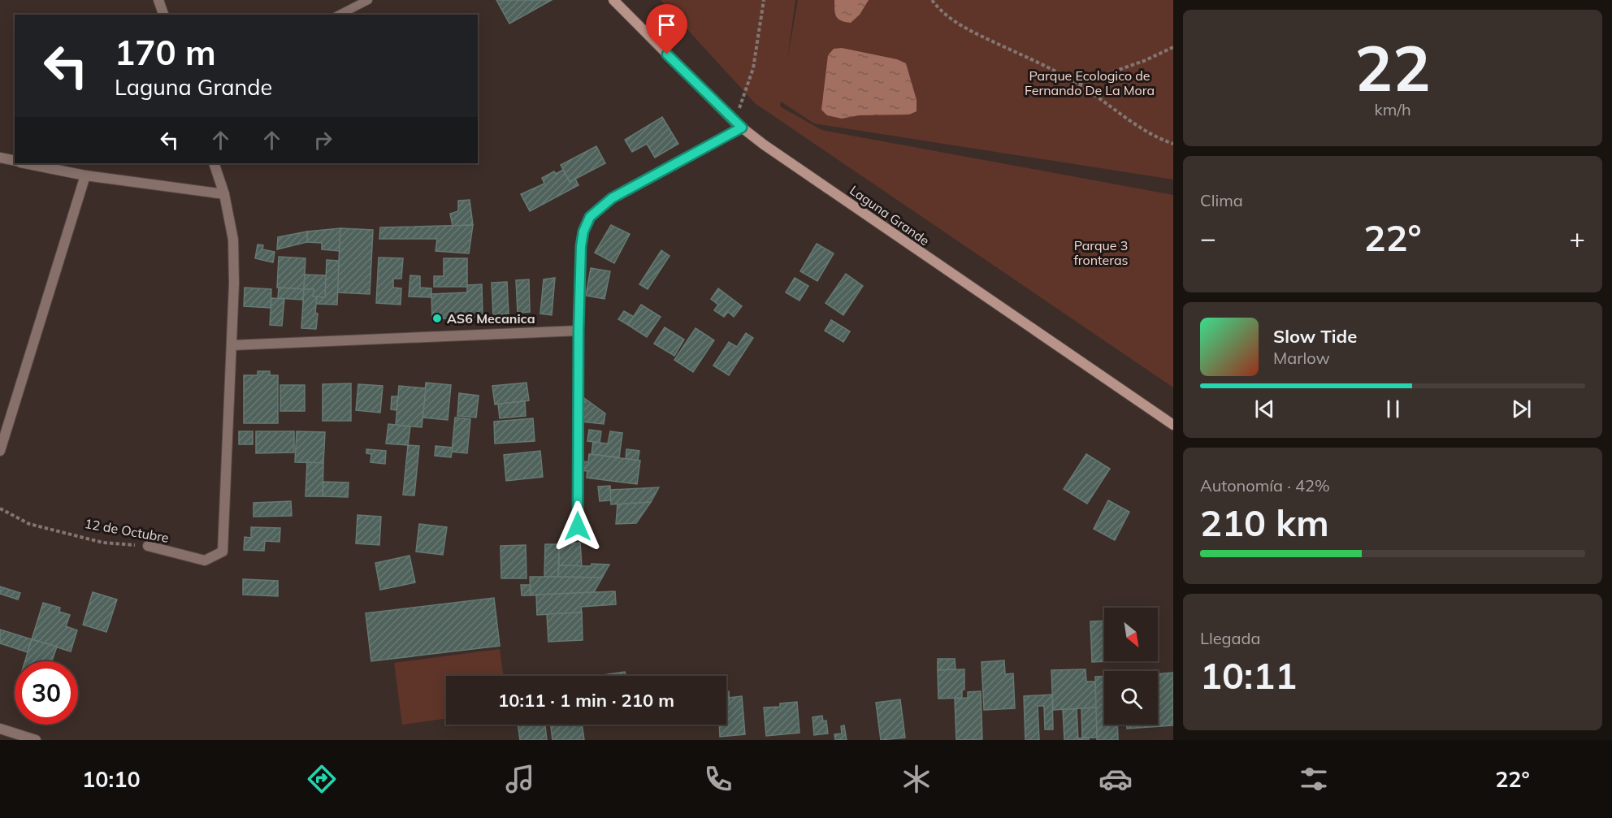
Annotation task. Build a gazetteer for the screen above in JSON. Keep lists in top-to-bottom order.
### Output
{
  "streets": {
    "main road": ["Laguna Grande"],
    "street": ["12 de Octubre"]
  },
  "parks": ["Parque Ecologico de Fernando De La Mora", "Parque 3 fronteras"],
  "places": ["AS6 Mecanica"],
  "north": "bottom right",
  "page": {
    "tile": [
      ["22", "km/h"],
      "Clima",
      ["Autonomía · 42%", "210 km"],
      ["Llegada", "10:11"]
    ],
    "turn": ["170 m", "Laguna Grande"],
    "heat": ["−", "22°", "+"],
    "song": ["Slow Tide", "Marlow"],
    "limit": "30",
    "trip": "10:11 · 1 min · 210 m",
    "tabs": ["10:10", "22°"]
  }
}
